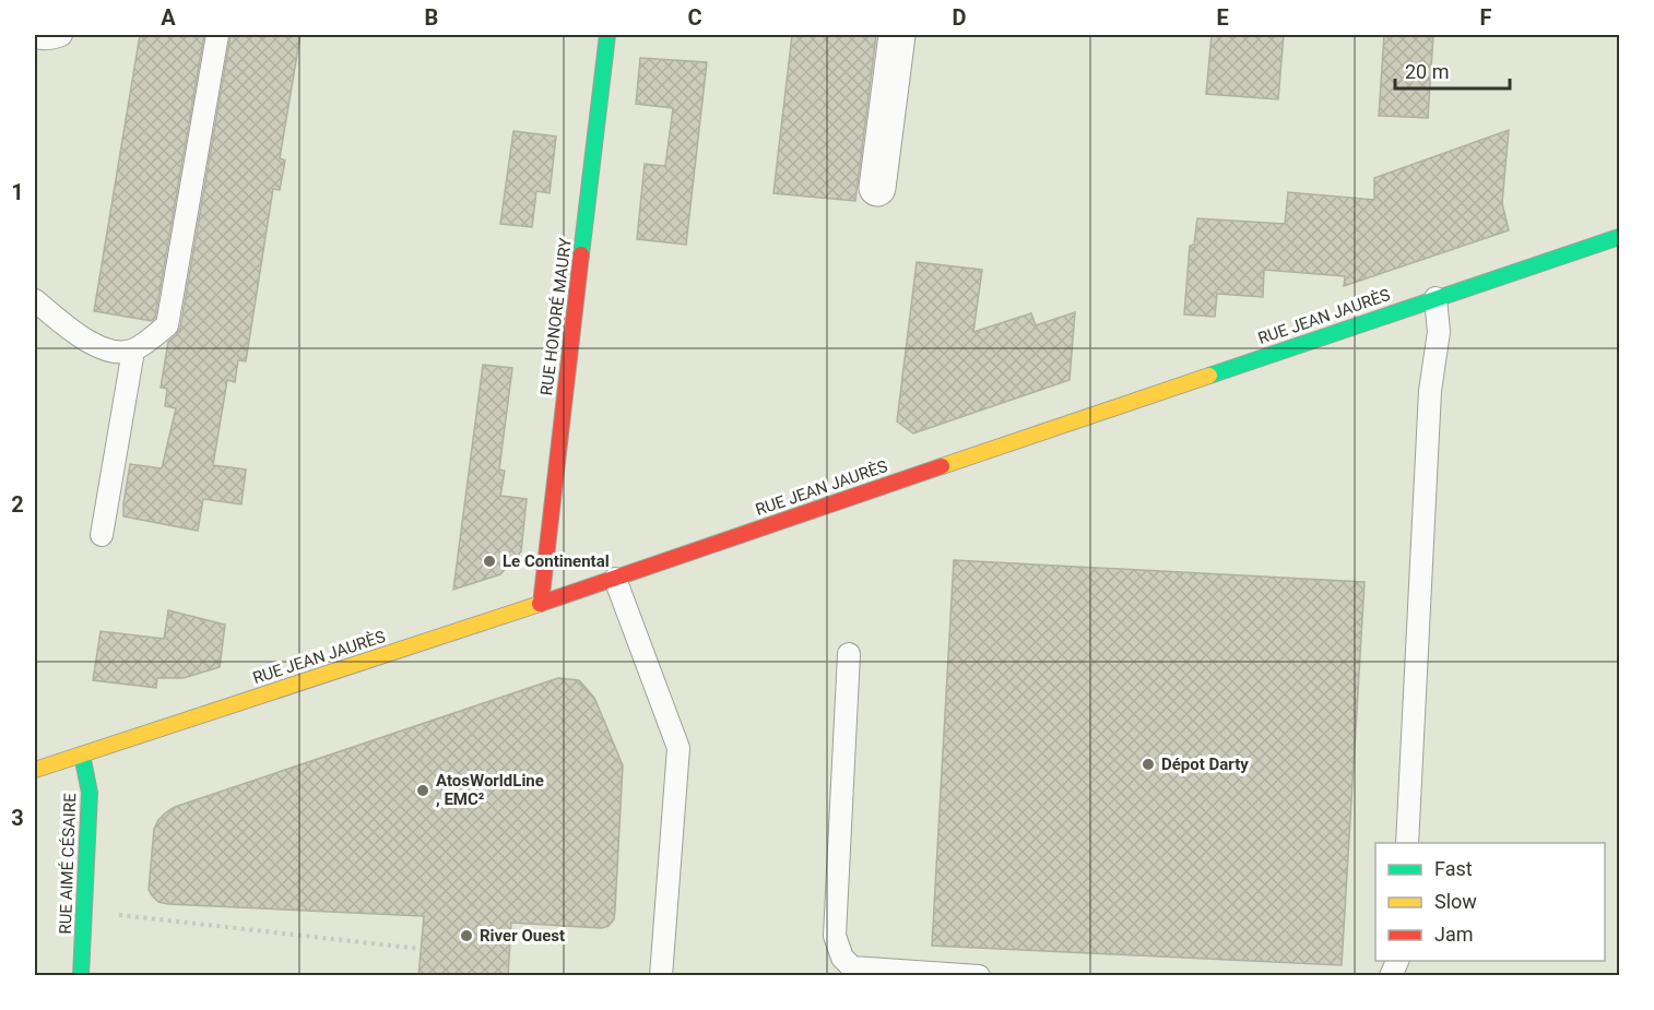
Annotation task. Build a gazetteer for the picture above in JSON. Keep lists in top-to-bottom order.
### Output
{
  "streets": {
    "street": ["RUE HONORÉ MAURY", "RUE JEAN JAURÈS", "RUE AIMÉ CÉSAIRE"]
  },
  "crossings": [
    ["RUE HONORÉ MAURY", "RUE JEAN JAURÈS"],
    ["RUE JEAN JAURÈS", "RUE AIMÉ CÉSAIRE"]
  ],
  "places": [
    "Le Continental",
    "Dépot Darty",
    "AtosWorldLine , EMC²",
    "River Ouest"
  ],
  "legend": ["Fast", "Slow", "Jam"],
  "scale_bar": "20 m",
  "grid": {
    "columns": [
      "A",
      "B",
      "C",
      "D",
      "E",
      "F"
    ],
    "rows": ["1", "2", "3"]
  }
}
